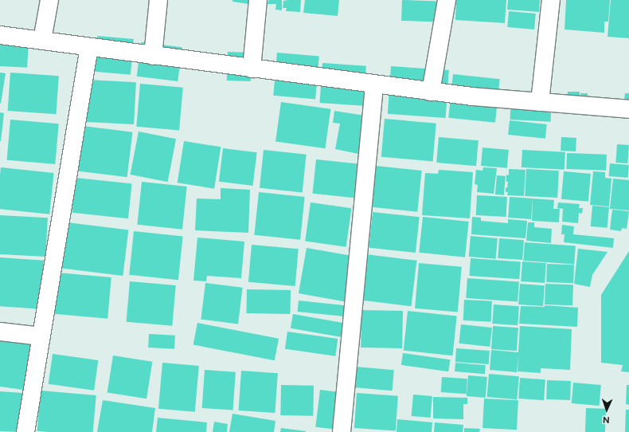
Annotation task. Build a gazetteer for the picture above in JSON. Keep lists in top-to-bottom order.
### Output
{
  "north": "bottom"
}
